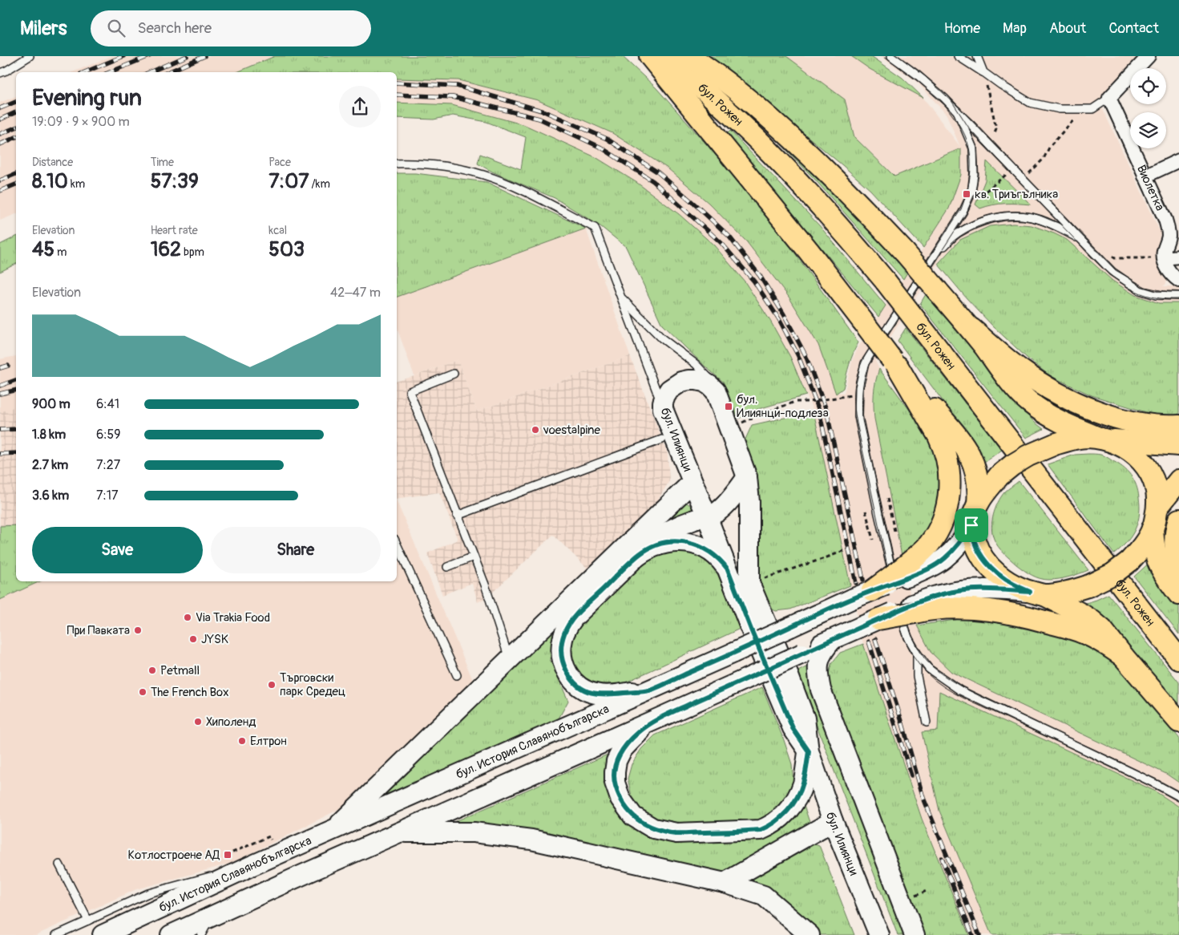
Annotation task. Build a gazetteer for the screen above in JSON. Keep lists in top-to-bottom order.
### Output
{
  "streets": {
    "main road": ["бул. Рожен", "бул. Илиянци", "бул. История Славянобългарска"],
    "street": ["Виолетка"]
  },
  "places": {
    "transit": ["кв. Триъгълника", "бул. Илиянци-подлеза", "Котлостроене АД"],
    "other": [
      "voestalpine",
      "Via Trakia Food",
      "При Павката",
      "JYSK",
      "Petmall",
      "Търговски парк Средец",
      "The French Box",
      "Хиполенд",
      "Елтрон"
    ]
  },
  "page": {
    "header": "Milers",
    "search": "Search here",
    "nav": [
      "Home",
      "Map",
      "About",
      "Contact"
    ],
    "heading": ["Evening run", "19:09 · 9 × 900 m"],
    "stats": [
      ["Distance", "8.10 km"],
      ["Time", "57:39"],
      ["Pace", "7:07 /km"],
      ["Elevation", "45 m"],
      ["Heart rate", "162 bpm"],
      ["kcal", "503"]
    ],
    "chart": ["Elevation", "42–47 m"],
    "list": [
      {
        "name": "900 m",
        "note": "6:41"
      },
      {
        "name": "1.8 km",
        "note": "6:59"
      },
      {
        "name": "2.7 km",
        "note": "7:27"
      },
      {
        "name": "3.6 km",
        "note": "7:17"
      }
    ],
    "buttons": ["Save", "Share"]
  }
}
